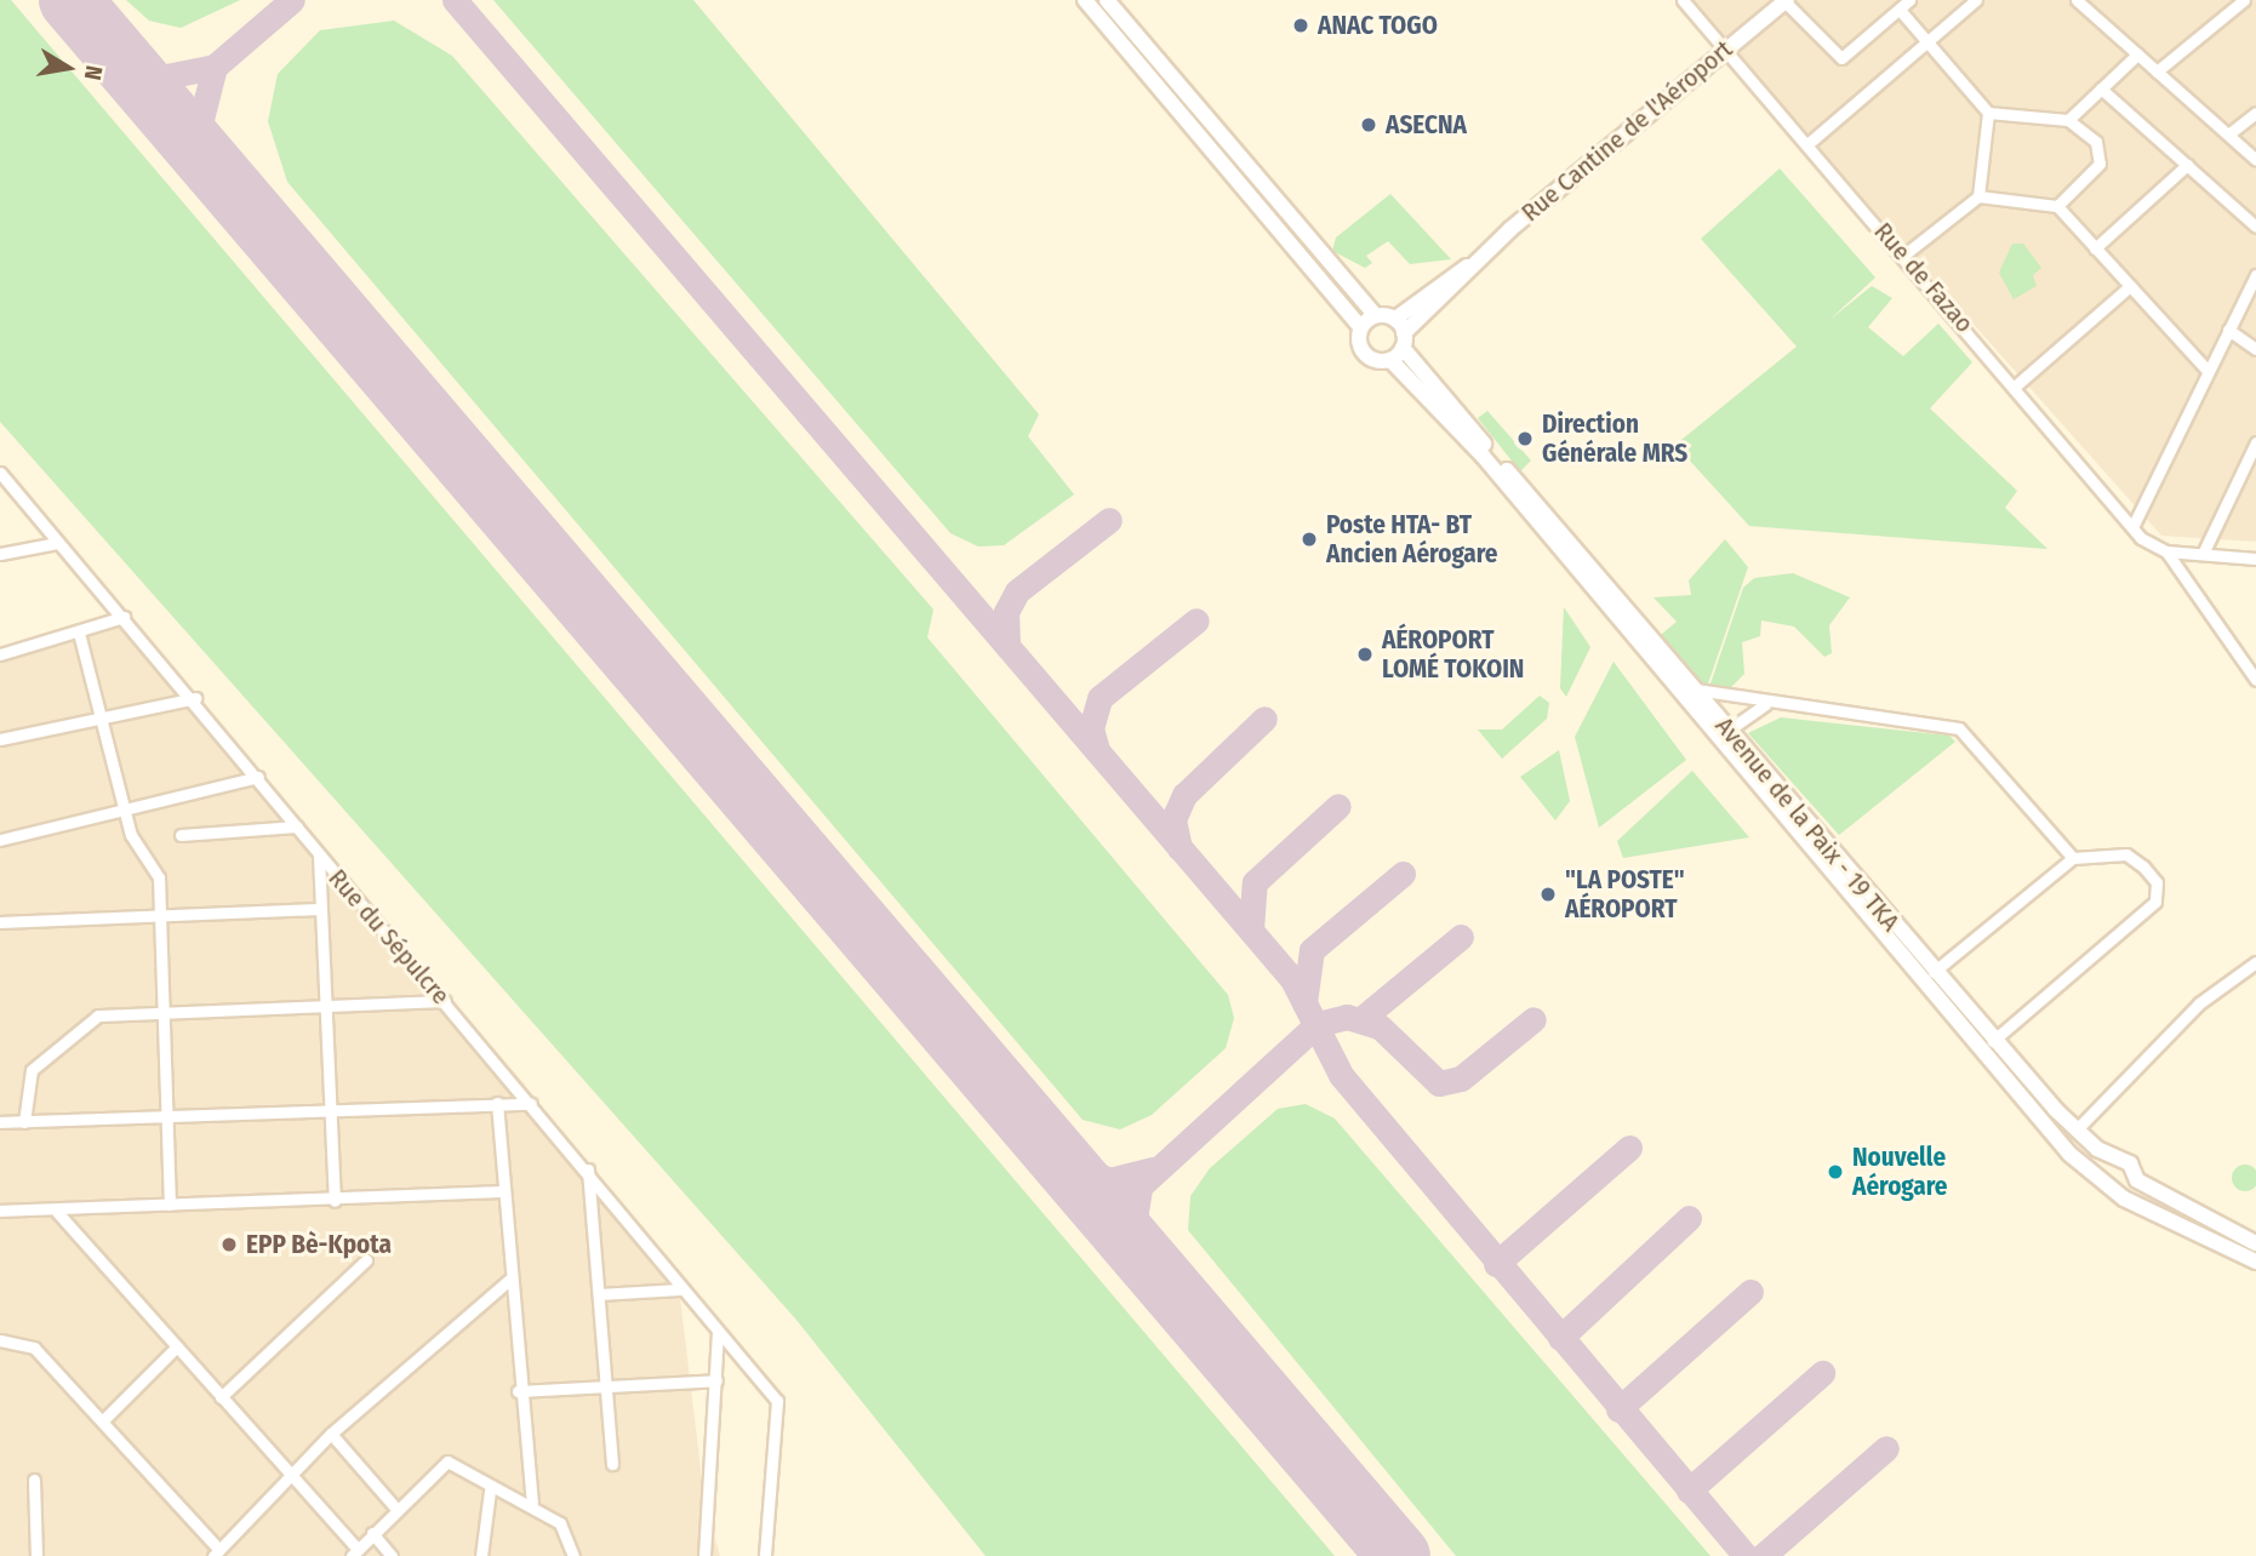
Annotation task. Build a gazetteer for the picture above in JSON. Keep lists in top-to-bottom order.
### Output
{
  "streets": {
    "main road": ["Rue Cantine de l'Aéroport", "Avenue de la Paix - 19 TKA"],
    "street": ["Rue de Fazao", "Rue du Sépulcre"]
  },
  "crossings": [
    ["Rue Cantine de l'Aéroport", "Rue de Fazao"]
  ],
  "places": [
    "ANAC TOGO",
    "ASECNA",
    "Direction Générale MRS",
    "Poste HTA- BT Ancien Aérogare",
    "AÉROPORT LOMÉ TOKOIN",
    "\"LA POSTE\" AÉROPORT",
    "Nouvelle Aérogare",
    "EPP Bè-Kpota"
  ],
  "north": "right"
}
